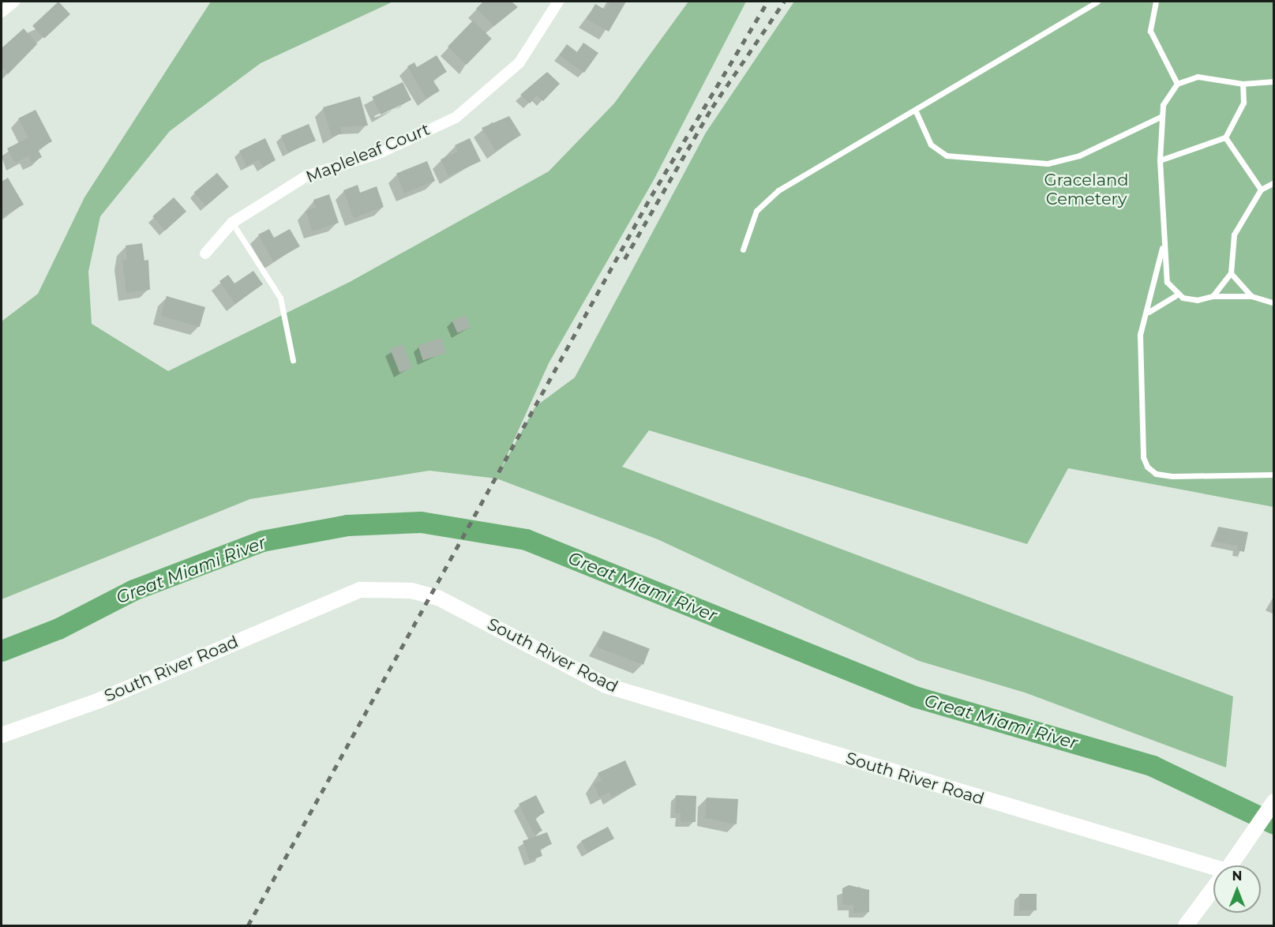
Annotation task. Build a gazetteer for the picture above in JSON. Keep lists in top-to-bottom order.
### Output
{
  "streets": {
    "street": ["Mapleleaf Court", "South River Road"]
  },
  "water": ["Great Miami River"],
  "parks": ["Graceland Cemetery"],
  "north": "top"
}
